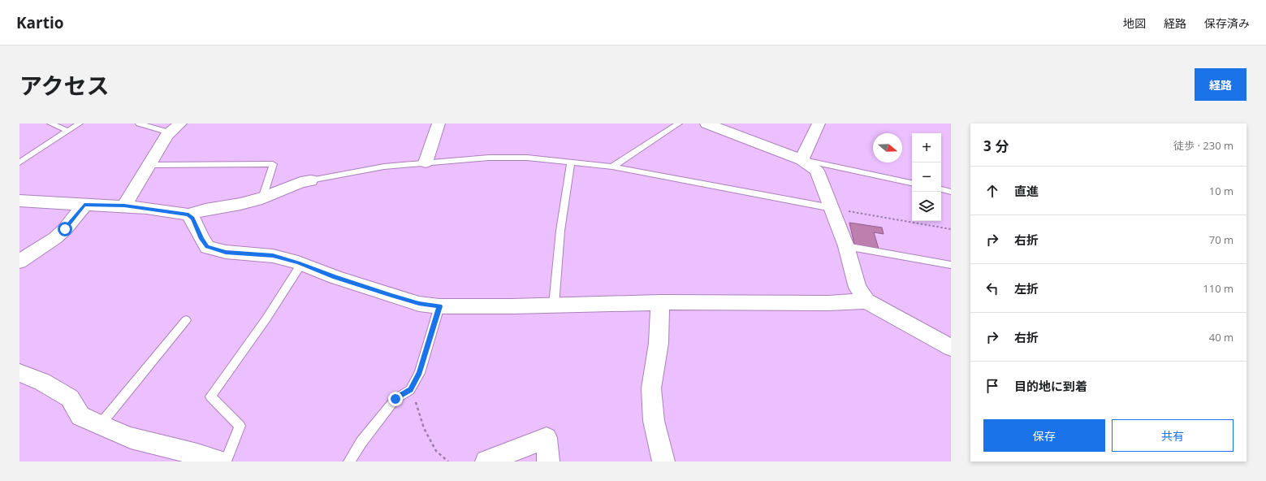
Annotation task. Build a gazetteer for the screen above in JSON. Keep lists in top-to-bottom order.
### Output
{
  "north": "right",
  "page": {
    "header": "Kartio",
    "nav": ["地図", "経路", "保存済み"],
    "title": "アクセス",
    "buttons": [
      "経路",
      ["保存", "共有"]
    ],
    "heading": ["3 分", "徒歩 · 230 m"],
    "map_buttons": ["+", "−"],
    "list": [
      ["直進", "10 m"],
      ["右折", "70 m"],
      ["左折", "110 m"],
      ["右折", "40 m"],
      "目的地に到着"
    ]
  }
}
